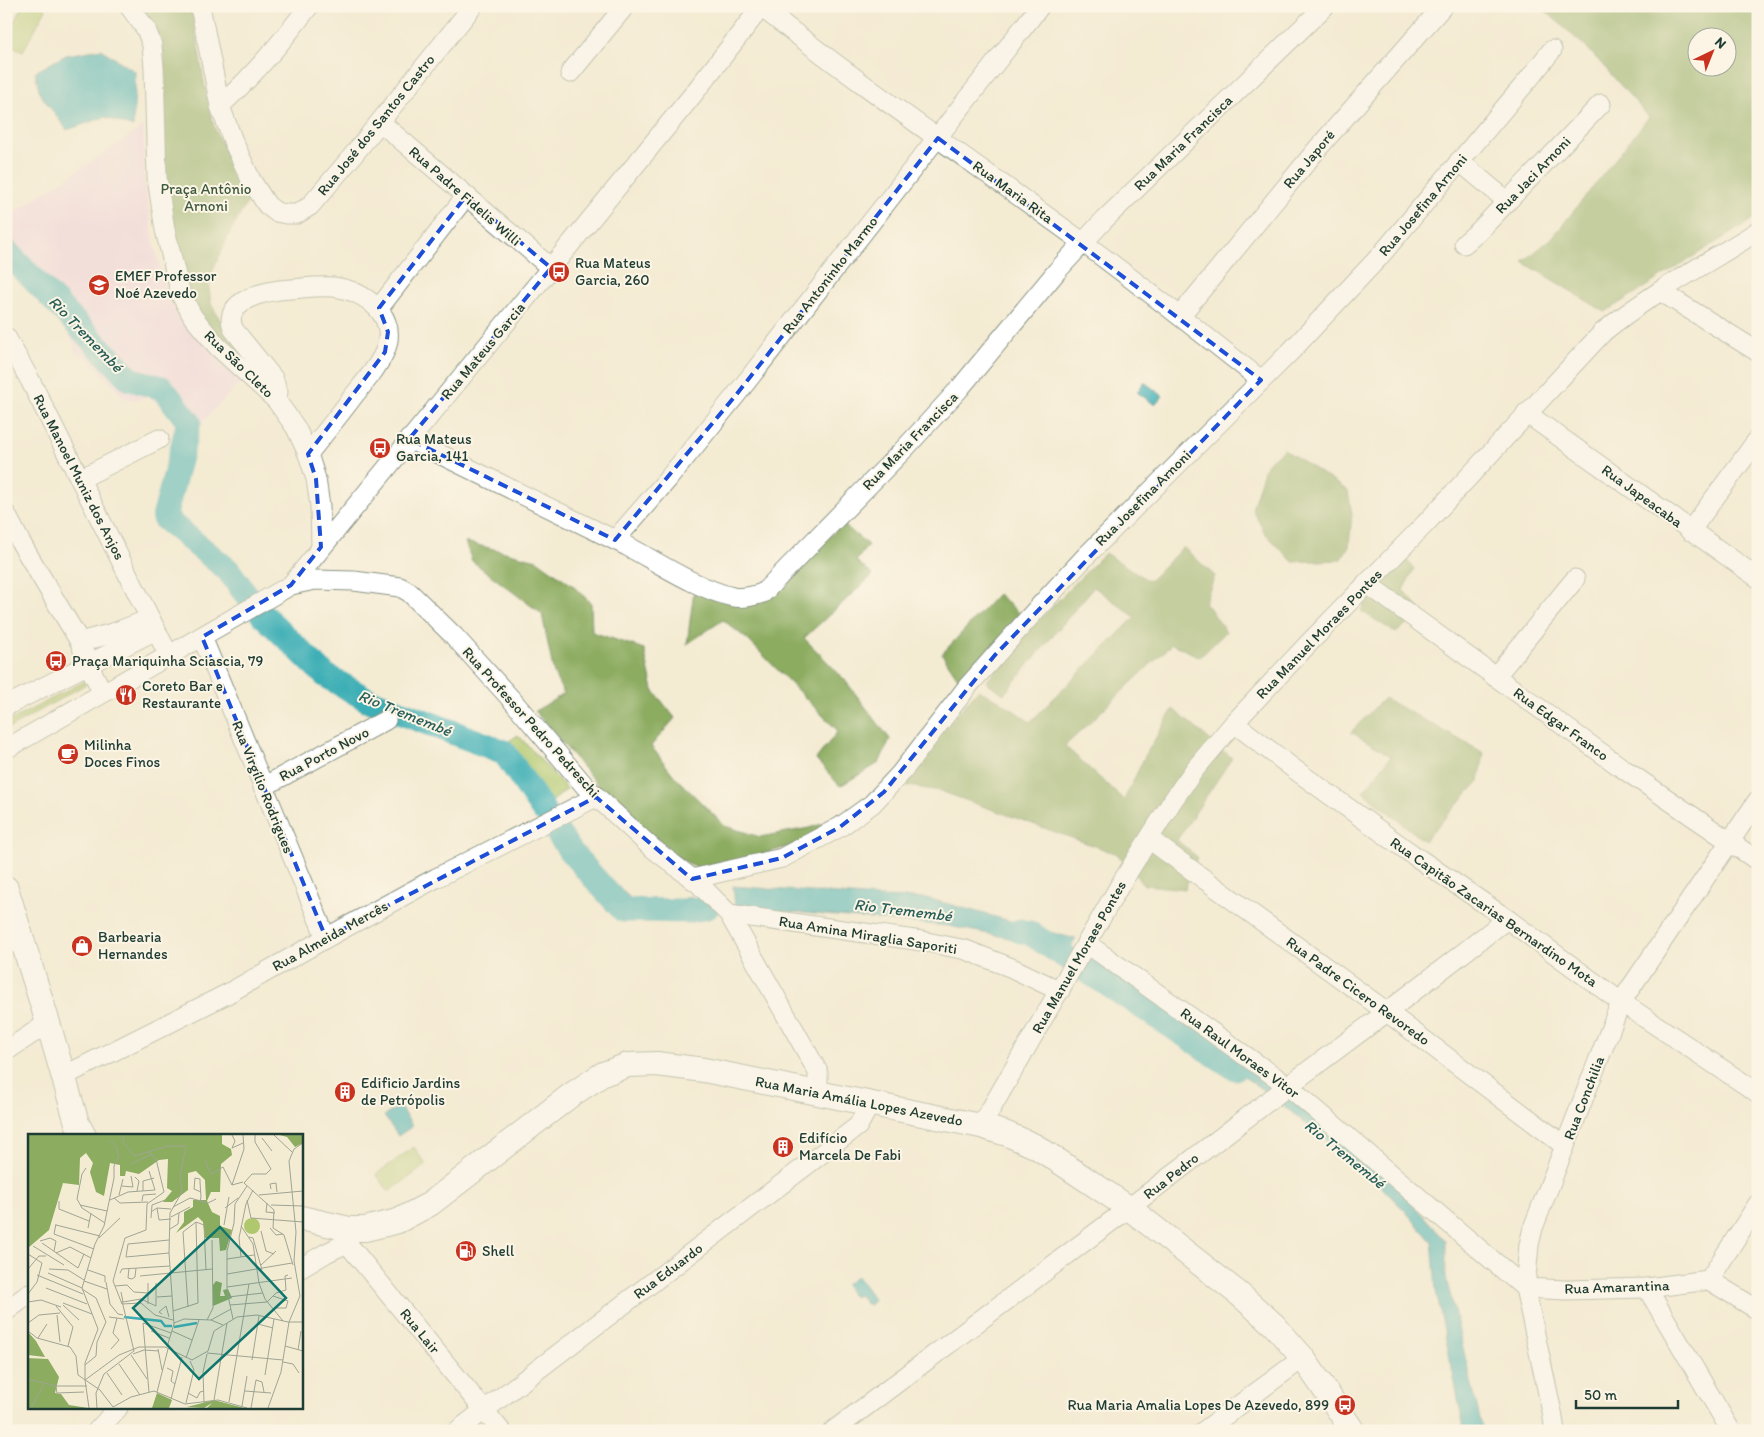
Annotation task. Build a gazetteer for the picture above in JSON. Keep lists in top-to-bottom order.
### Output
{
  "streets": {
    "main road": ["Rua Maria Amália Lopes Azevedo"],
    "street": [
      "Rua José dos Santos Castro",
      "Rua Maria Francisca",
      "Rua Japoré",
      "Rua Jaci Arnoni",
      "Rua Maria Rita",
      "Rua Padre Fidelis Willi",
      "Rua Josefina Arnoni",
      "Rua Antoninho Marmo",
      "Rua Mateus Garcia",
      "Rua São Cleto",
      "Rua Manoel Muniz dos Anjos",
      "Rua Japeacaba",
      "Rua Manuel Moraes Pontes",
      "Rua Professor Pedro Pedreschi",
      "Rua Edgar Franco",
      "Rua Porto Novo",
      "Rua Virgílio Rodrigues",
      "Rua Capitão Zacarias Bernardino Mota",
      "Rua Amina Miraglia Saporiti",
      "Rua Almeida Mercês",
      "Rua Padre Cicero Revoredo",
      "Rua Raul Moraes Vitor",
      "Rua Conchilia",
      "Rua Pedro",
      "Rua Eduardo",
      "Rua Amarantina",
      "Rua Lair"
    ]
  },
  "crossings": [
    ["Rua José dos Santos Castro", "Rua Padre Fidelis Willi"],
    ["Rua Maria Francisca", "Rua Maria Rita"],
    ["Rua Maria Francisca", "Rua Antoninho Marmo"],
    ["Rua Maria Francisca", "Rua Mateus Garcia"],
    ["Rua Japoré", "Rua Maria Rita"],
    ["Rua Maria Rita", "Rua Josefina Arnoni"],
    ["Rua Maria Rita", "Rua Antoninho Marmo"],
    ["Rua Maria Rita", "Rua Mateus Garcia"],
    ["Rua Padre Fidelis Willi", "Rua Mateus Garcia"],
    ["Rua Josefina Arnoni", "Rua Professor Pedro Pedreschi"],
    ["Rua Mateus Garcia", "Rua São Cleto"],
    ["Rua Mateus Garcia", "Rua Manoel Muniz dos Anjos"],
    ["Rua Mateus Garcia", "Rua Professor Pedro Pedreschi"],
    ["Rua Mateus Garcia", "Rua Virgílio Rodrigues"],
    ["Rua Japeacaba", "Rua Manuel Moraes Pontes"],
    ["Rua Manuel Moraes Pontes", "Rua Edgar Franco"],
    ["Rua Manuel Moraes Pontes", "Rua Capitão Zacarias Bernardino Mota"],
    ["Rua Manuel Moraes Pontes", "Rua Amina Miraglia Saporiti"],
    ["Rua Manuel Moraes Pontes", "Rua Padre Cicero Revoredo"],
    ["Rua Manuel Moraes Pontes", "Rua Raul Moraes Vitor"],
    ["Rua Manuel Moraes Pontes", "Rua Maria Amália Lopes Azevedo"],
    ["Rua Professor Pedro Pedreschi", "Rua Amina Miraglia Saporiti"],
    ["Rua Professor Pedro Pedreschi", "Rua Almeida Mercês"],
    ["Rua Professor Pedro Pedreschi", "Rua Maria Amália Lopes Azevedo"],
    ["Rua Edgar Franco", "Rua Conchilia"],
    ["Rua Porto Novo", "Rua Virgílio Rodrigues"],
    ["Rua Virgílio Rodrigues", "Rua Almeida Mercês"],
    ["Rua Capitão Zacarias Bernardino Mota", "Rua Conchilia"],
    ["Rua Capitão Zacarias Bernardino Mota", "Rua Pedro"],
    ["Rua Padre Cicero Revoredo", "Rua Conchilia"],
    ["Rua Padre Cicero Revoredo", "Rua Pedro"],
    ["Rua Raul Moraes Vitor", "Rua Conchilia"],
    ["Rua Raul Moraes Vitor", "Rua Pedro"],
    ["Rua Raul Moraes Vitor", "Rua Amarantina"],
    ["Rua Conchilia", "Rua Amarantina"],
    ["Rua Maria Amália Lopes Azevedo", "Rua Pedro"],
    ["Rua Maria Amália Lopes Azevedo", "Rua Eduardo"],
    ["Rua Maria Amália Lopes Azevedo", "Rua Lair"],
    ["Rua Eduardo", "Rua Lair"]
  ],
  "water": ["Rio Tremembé"],
  "parks": ["Praça Antônio Arnoni"],
  "places": {
    "bus stop": [
      "Rua Mateus Garcia, 260",
      "Rua Mateus Garcia, 141",
      "Praça Mariquinha Sciascia, 79",
      "Rua Maria Amalia Lopes De Azevedo, 899"
    ],
    "school or university": ["EMEF Professor Noé Azevedo"],
    "restaurant": ["Coreto Bar e Restaurante"],
    "cafe": ["Milinha Doces Finos"],
    "shop": ["Barbearia Hernandes"],
    "building": ["Edificio Jardins de Petrópolis", "Edifício Marcela De Fabi"],
    "fuel station": ["Shell"]
  },
  "scale_bar": "50 m",
  "north": "top right"
}
